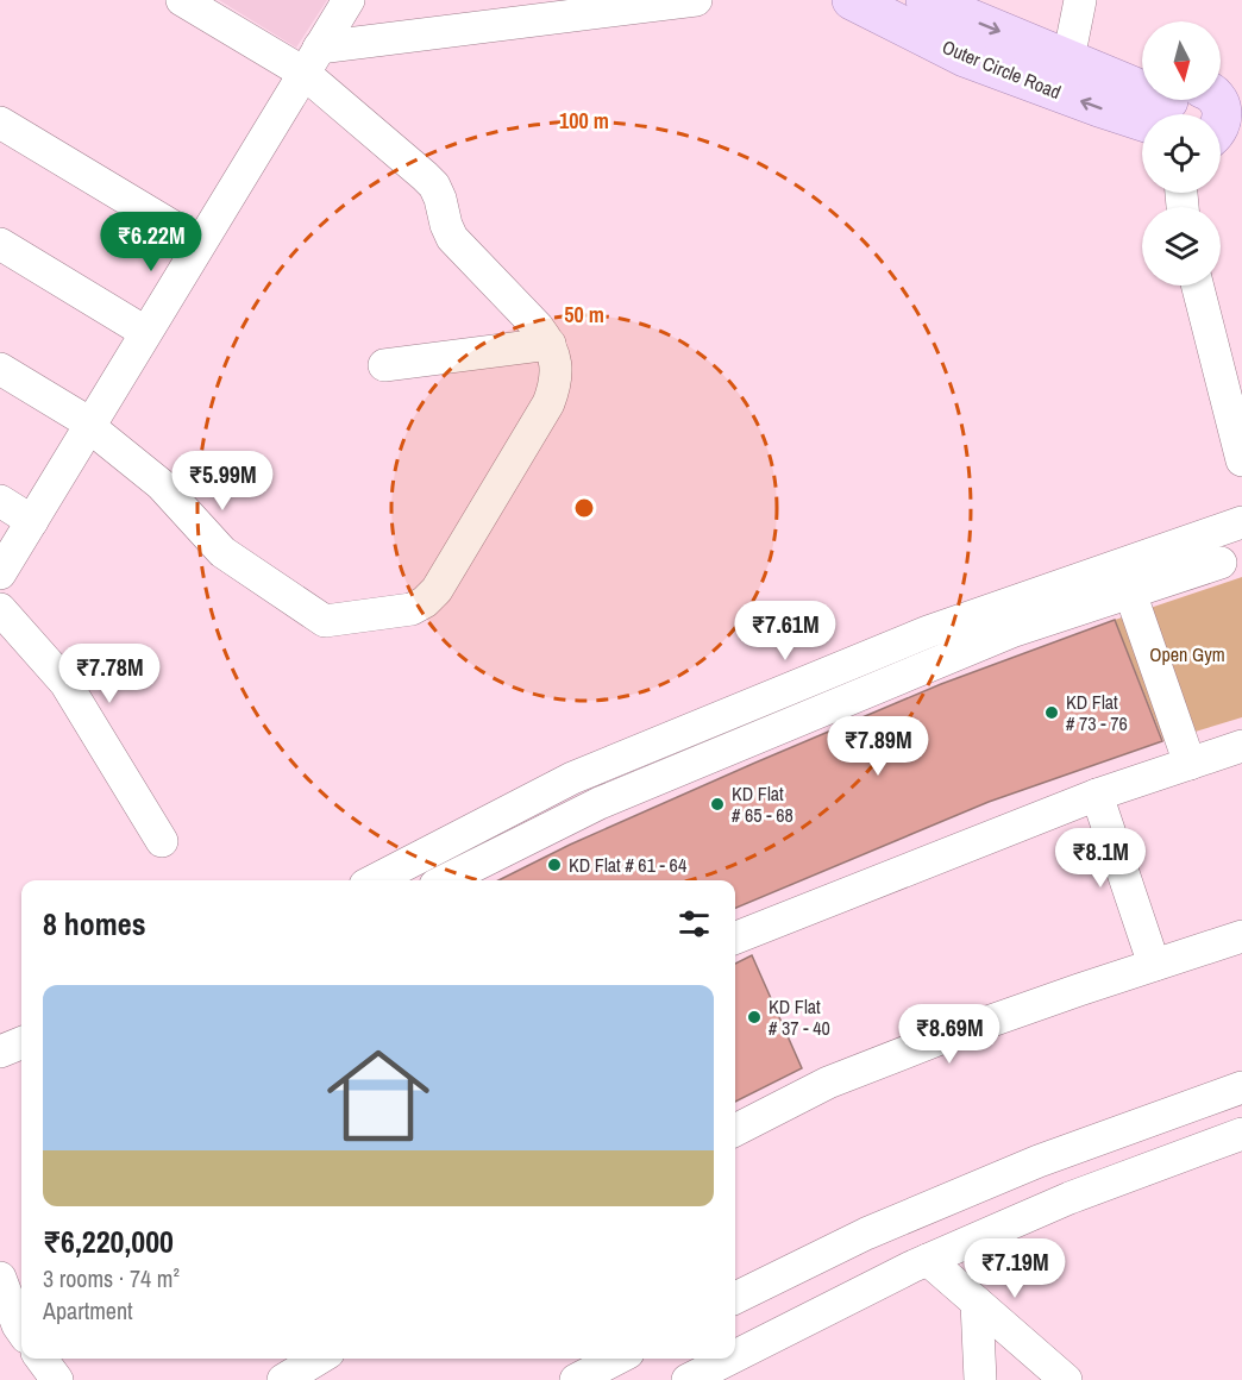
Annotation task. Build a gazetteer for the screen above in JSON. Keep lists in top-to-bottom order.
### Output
{
  "streets": {
    "main road": ["Outer Circle Road"]
  },
  "parks": ["Open Gym"],
  "places": [
    "KD Flat # 73 - 76",
    "KD Flat # 65 - 68",
    "KD Flat # 61 - 64",
    "KD Flat # 37 - 40"
  ],
  "north": "bottom",
  "page": {
    "price": [
      "₹6.22M",
      "₹5.99M",
      "₹7.61M",
      "₹7.78M",
      "₹7.89M",
      "₹8.1M",
      "₹8.69M",
      "₹7.19M"
    ],
    "heading": "8 homes",
    "list": [
      {
        "name": "₹6,220,000",
        "note": "3 rooms · 74 m² · Apartment"
      }
    ]
  },
  "rings": ["100 m", "50 m"]
}
